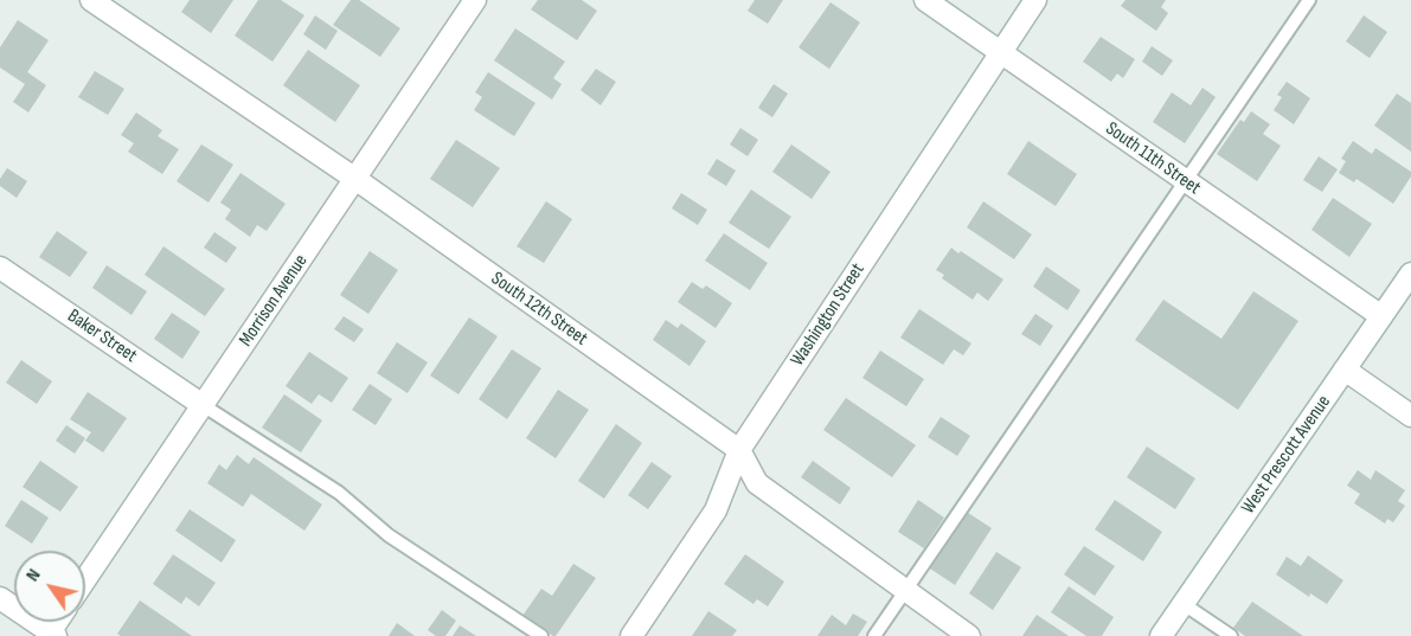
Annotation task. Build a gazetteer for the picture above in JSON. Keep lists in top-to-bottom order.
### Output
{
  "streets": {
    "street": [
      "South 11th Street",
      "Morrison Avenue",
      "South 12th Street",
      "Washington Street",
      "Baker Street",
      "West Prescott Avenue"
    ]
  },
  "crossings": [
    ["South 11th Street", "Washington Street"],
    ["South 11th Street", "West Prescott Avenue"],
    ["Morrison Avenue", "South 12th Street"],
    ["Morrison Avenue", "Baker Street"],
    ["South 12th Street", "Washington Street"]
  ],
  "north": "top left"
}
